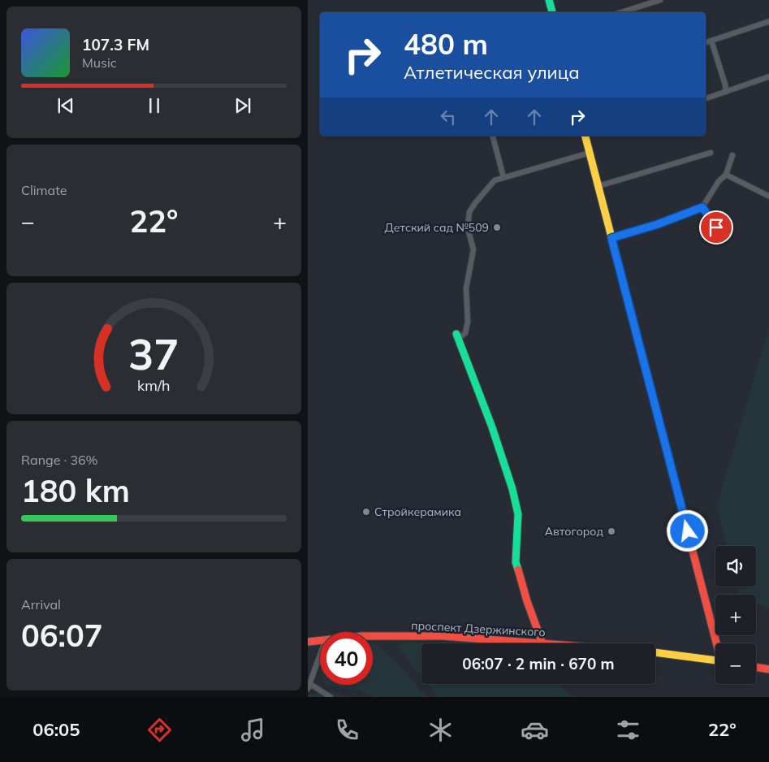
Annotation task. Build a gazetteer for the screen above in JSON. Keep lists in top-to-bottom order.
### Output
{
  "streets": {
    "street": ["проспект Дзержинского"]
  },
  "places": ["Детский сад №509", "Стройкерамика", "Автогород"],
  "page": {
    "turn": ["480 m", "Атлетическая улица"],
    "song": ["107.3 FM", "Music"],
    "tile": [
      "Climate",
      ["Range · 36%", "180 km"],
      ["Arrival", "06:07"]
    ],
    "heat": ["−", "22°", "+"],
    "map_buttons": ["+", "−"],
    "limit": "40",
    "trip": "06:07 · 2 min · 670 m",
    "tabs": ["06:05", "22°"],
    "gauge": ["37", "km/h"]
  }
}
